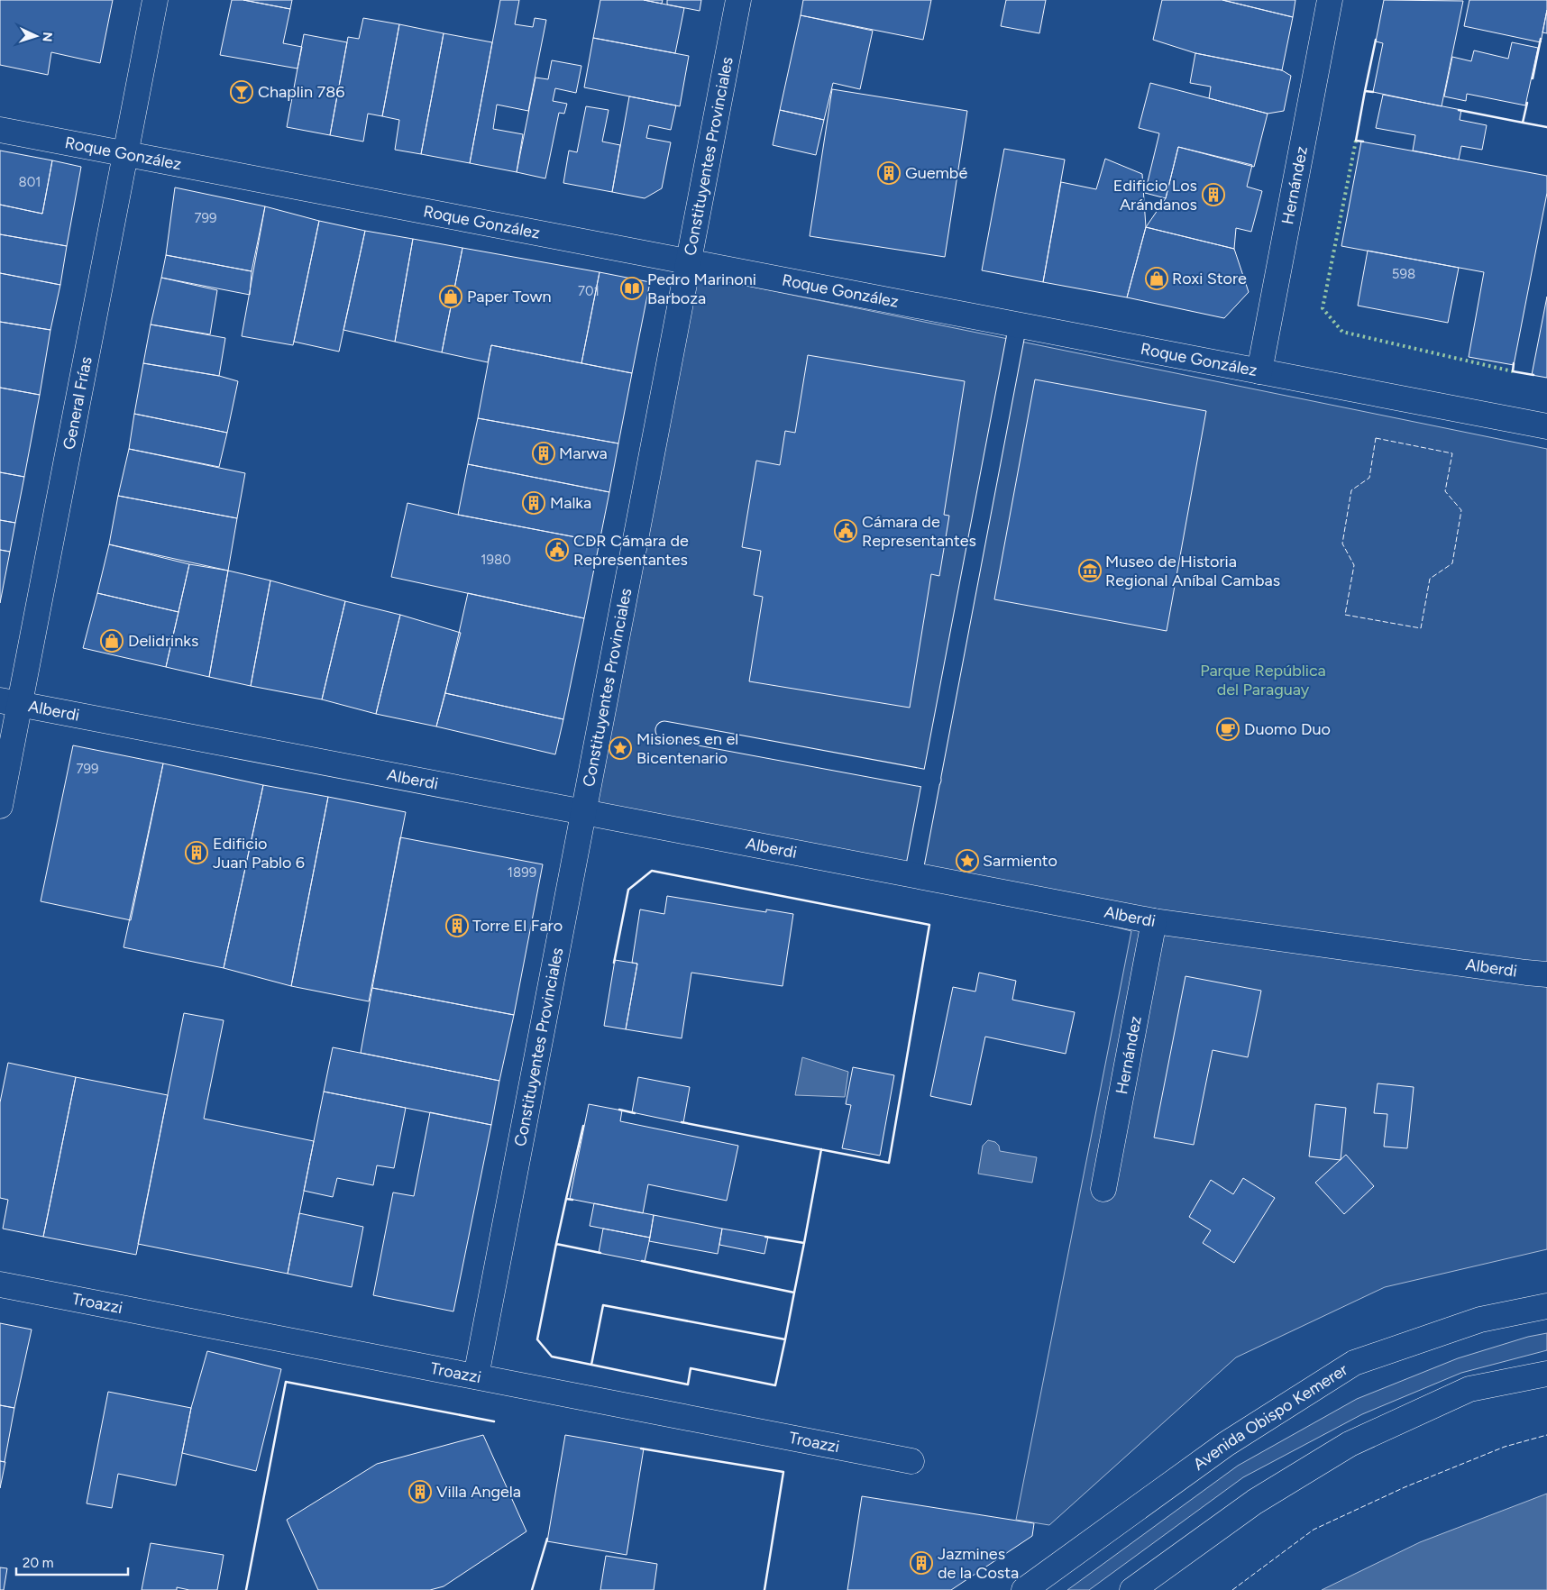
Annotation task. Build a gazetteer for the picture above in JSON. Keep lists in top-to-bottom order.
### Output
{
  "streets": {
    "street": [
      "Roque González",
      "Constituyentes Provinciales",
      "Hernández",
      "General Frías",
      "Alberdi",
      "Troazzi",
      "Avenida Obispo Kemerer"
    ]
  },
  "crossings": [
    ["Roque González", "Constituyentes Provinciales"],
    ["Roque González", "Hernández"],
    ["Roque González", "General Frías"],
    ["Constituyentes Provinciales", "Alberdi"],
    ["Constituyentes Provinciales", "Troazzi"],
    ["Hernández", "Alberdi"],
    ["General Frías", "Alberdi"]
  ],
  "parks": ["Parque República del Paraguay"],
  "places": {
    "bar": ["Chaplin 786"],
    "building": [
      "Guembé",
      "Edificio Los Arándanos",
      "Marwa",
      "Malka",
      "Edificio Juan Pablo 6",
      "Torre El Faro",
      "Villa Angela",
      "Jazmines de la Costa"
    ],
    "shop": ["Roxi Store", "Paper Town", "Delidrinks"],
    "library": ["Pedro Marinoni Barboza"],
    "public building": ["Cámara de Representantes", "CDR Cámara de Representantes"],
    "museum": ["Museo de Historia Regional Aníbal Cambas"],
    "cafe": ["Duomo Duo"],
    "place": ["Misiones en el Bicentenario", "Sarmiento"]
  },
  "house_numbers": [
    "801",
    "799",
    "598",
    "701",
    "1980",
    "799",
    "1899"
  ],
  "scale_bar": "20 m",
  "north": "right"
}
